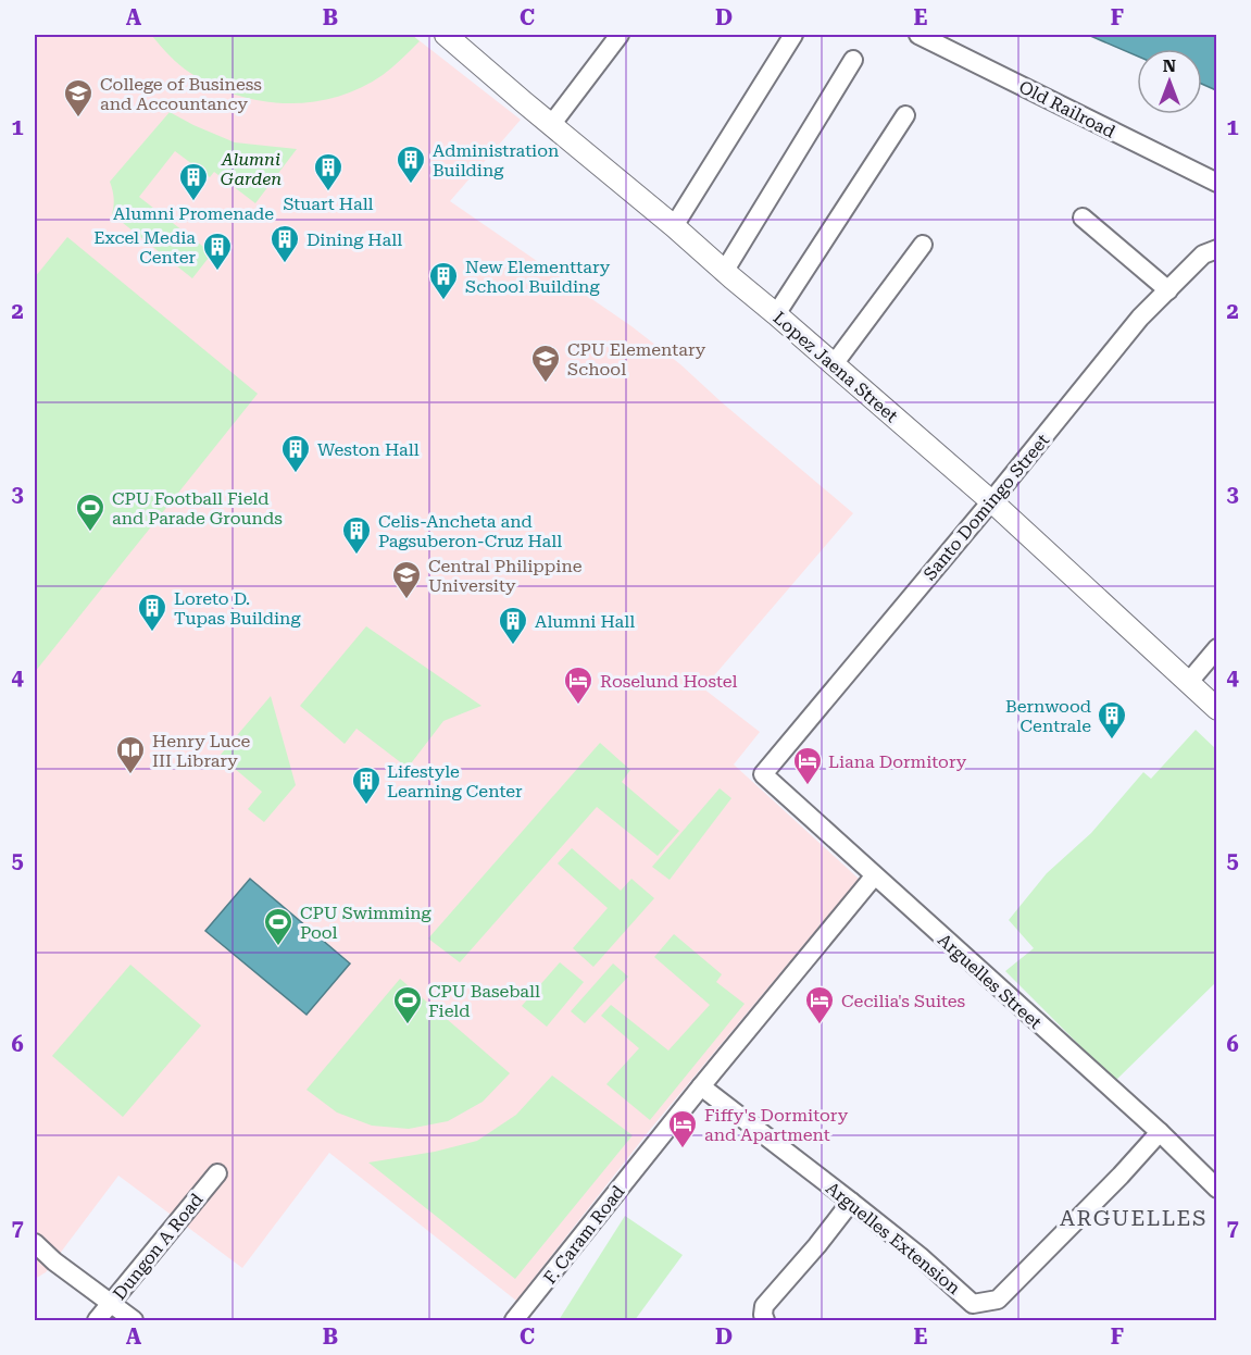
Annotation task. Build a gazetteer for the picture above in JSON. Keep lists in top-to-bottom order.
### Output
{
  "streets": {
    "main road": ["Lopez Jaena Street"],
    "street": [
      "Old Railroad",
      "Santo Domingo Street",
      "Arguelles Street",
      "F. Caram Road",
      "Arguelles Extension",
      "Dungon A Road"
    ]
  },
  "crossings": [
    ["Lopez Jaena Street", "Santo Domingo Street"],
    ["Santo Domingo Street", "Arguelles Street"],
    ["Arguelles Street", "Arguelles Extension"],
    ["F. Caram Road", "Arguelles Extension"]
  ],
  "districts": ["ARGUELLES"],
  "parks": ["Alumni Garden"],
  "places": {
    "school or university": ["College of Business and Accountancy", "CPU Elementary School", "Central Philippine University"],
    "building": [
      "Administration Building",
      "Stuart Hall",
      "Alumni Promenade",
      "Dining Hall",
      "Excel Media Center",
      "New Elementtary School Building",
      "Weston Hall",
      "Celis-Ancheta and Pagsuberon-Cruz Hall",
      "Loreto D. Tupas Building",
      "Alumni Hall",
      "Bernwood Centrale",
      "Lifestyle Learning Center"
    ],
    "sports": ["CPU Football Field and Parade Grounds", "CPU Swimming Pool", "CPU Baseball Field"],
    "hotel": [
      "Roselund Hostel",
      "Liana Dormitory",
      "Cecilia's Suites",
      "Fiffy's Dormitory and Apartment"
    ],
    "library": ["Henry Luce III Library"]
  },
  "north": "top",
  "grid": {
    "columns": [
      "A",
      "B",
      "C",
      "D",
      "E",
      "F"
    ],
    "rows": [
      "1",
      "2",
      "3",
      "4",
      "5",
      "6",
      "7"
    ]
  }
}
